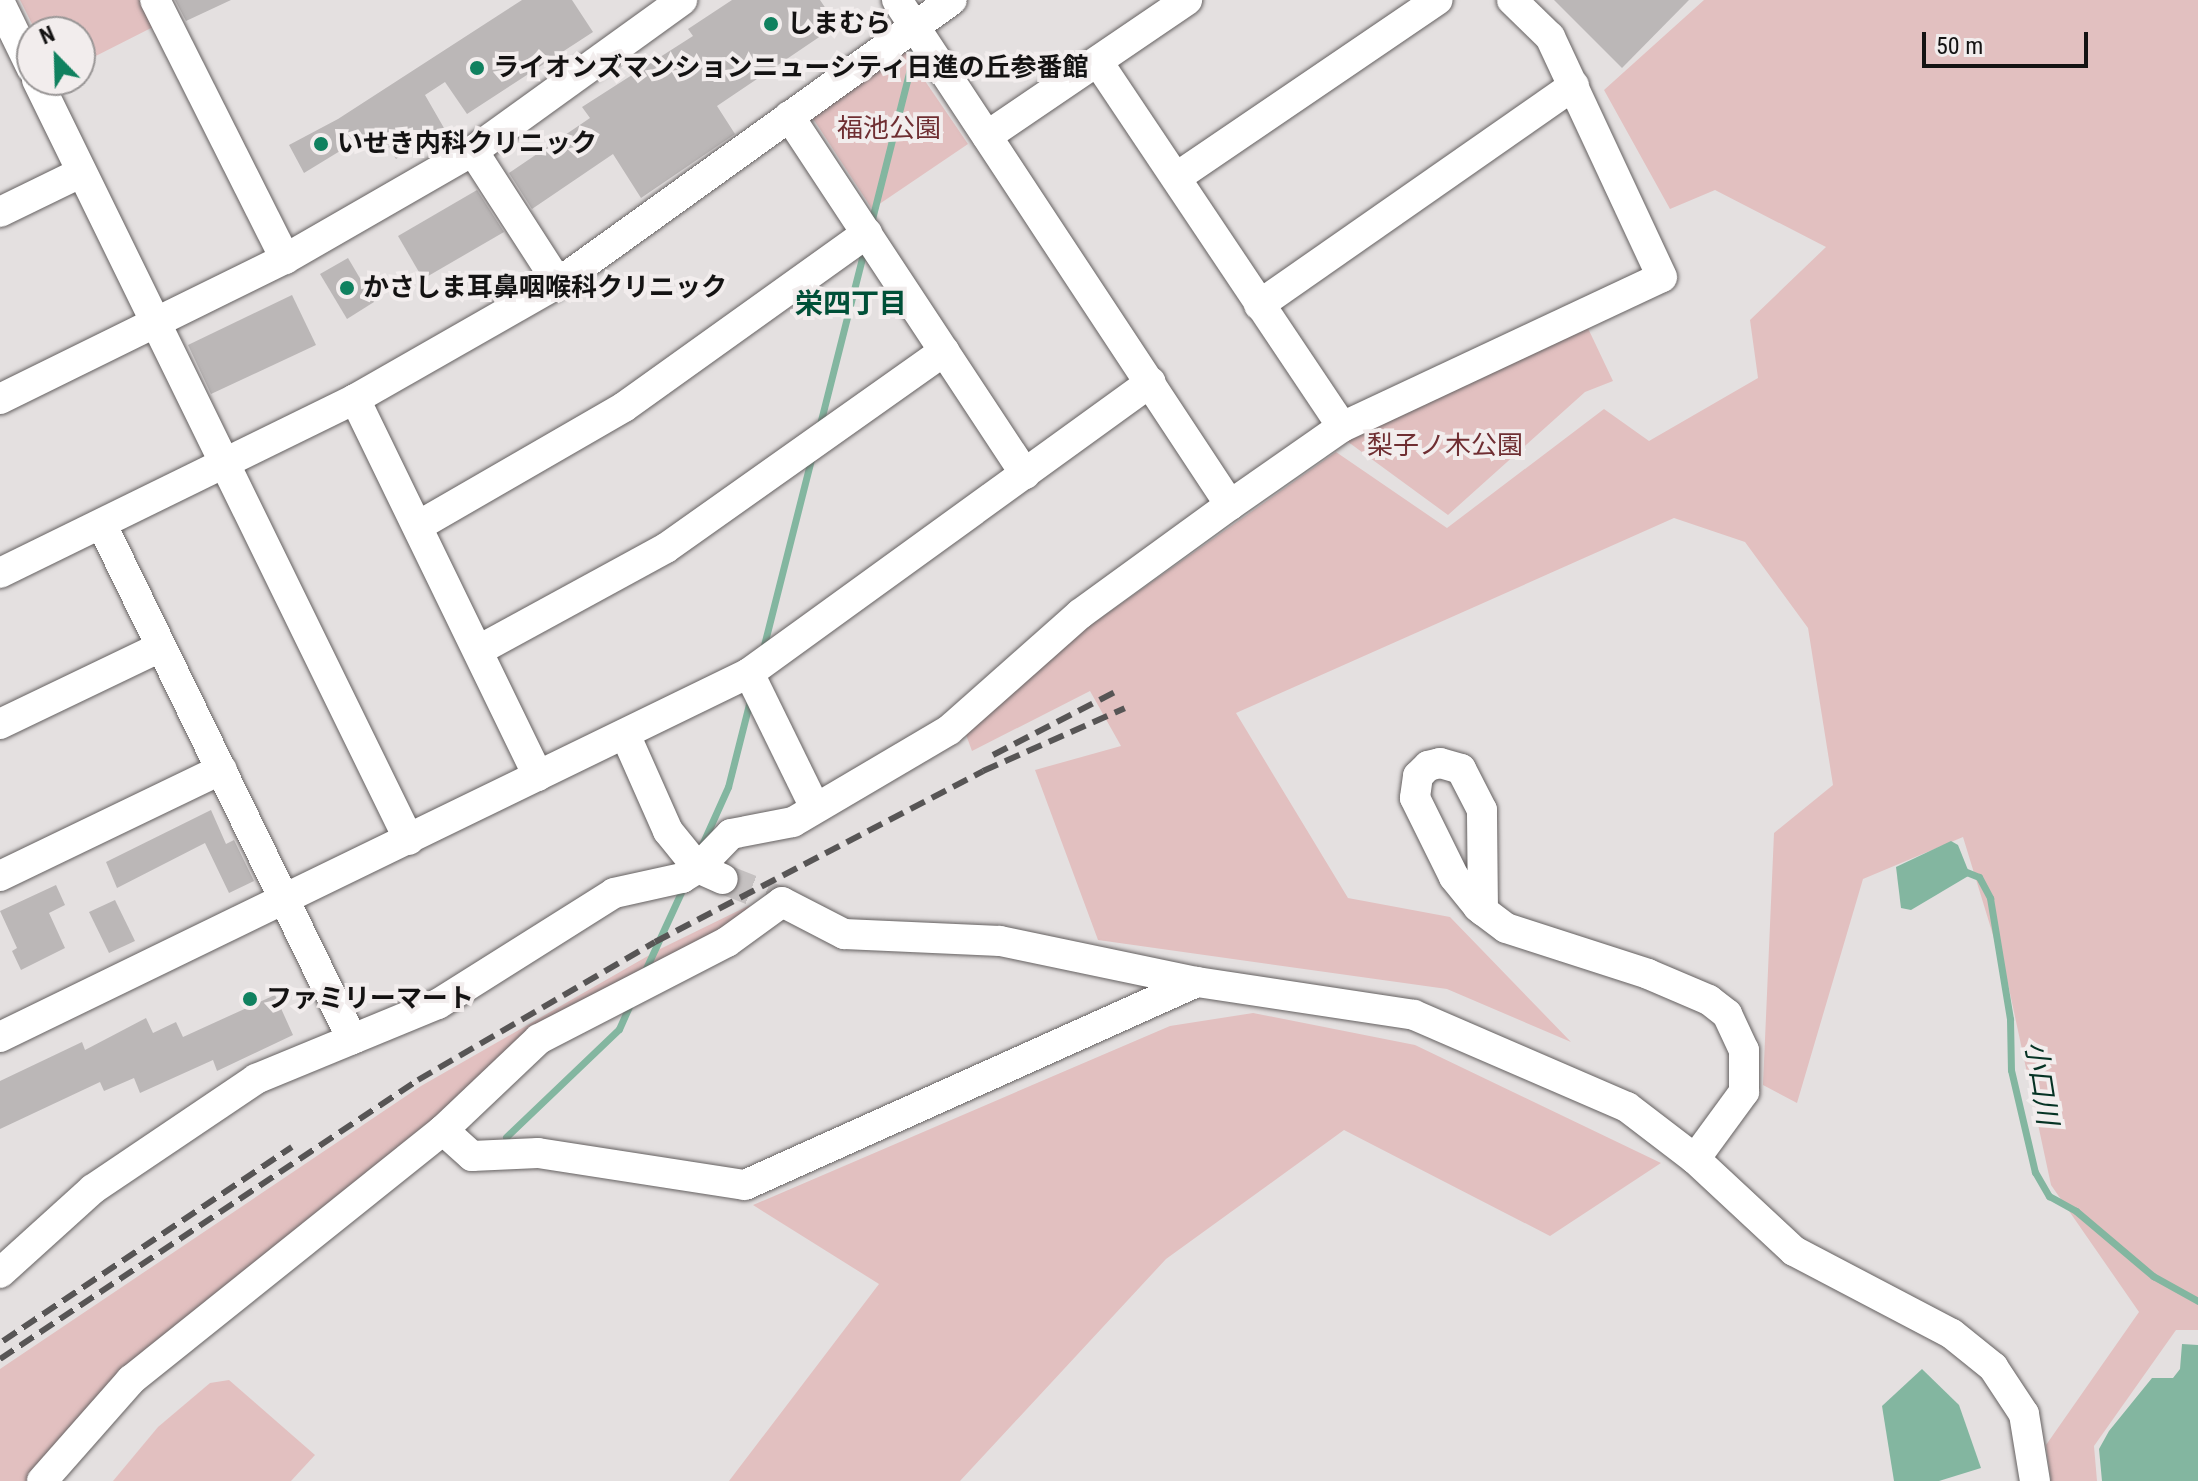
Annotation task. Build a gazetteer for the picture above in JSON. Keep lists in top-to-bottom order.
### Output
{
  "districts": ["栄四丁目"],
  "water": ["小口川"],
  "parks": ["福池公園", "梨子ノ木公園"],
  "places": [
    "しまむら",
    "ライオンズマンションニューシティ日進の丘参番館",
    "いせき内科クリニック",
    "かさしま耳鼻咽喉科クリニック",
    "ファミリーマート"
  ],
  "scale_bar": "50 m",
  "north": "top left"
}
